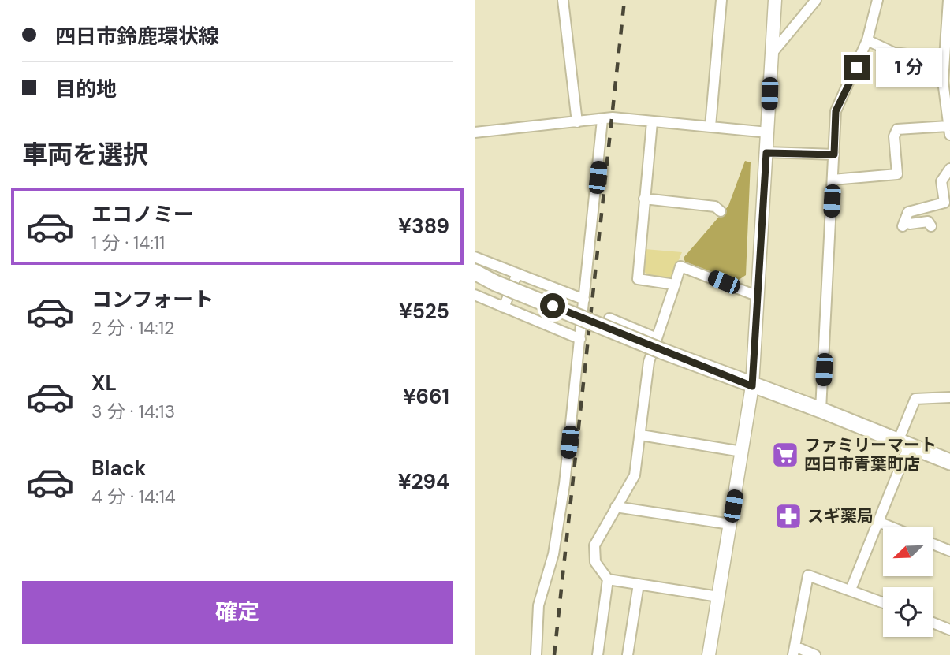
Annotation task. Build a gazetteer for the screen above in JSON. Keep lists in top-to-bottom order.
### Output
{
  "places": {
    "supermarket": ["ファミリーマート 四日市青葉町店"],
    "pharmacy": ["スギ薬局"]
  },
  "north": "bottom left",
  "page": {
    "banner": ["四日市鈴鹿環状線", "目的地"],
    "bubble": "1 分",
    "heading": "車両を選択",
    "list": [
      {
        "name": "エコノミー",
        "note": "1 分 · 14:11",
        "value": "¥389"
      },
      {
        "name": "コンフォート",
        "note": "2 分 · 14:12",
        "value": "¥525"
      },
      {
        "name": "XL",
        "note": "3 分 · 14:13",
        "value": "¥661"
      },
      {
        "name": "Black",
        "note": "4 分 · 14:14",
        "value": "¥294"
      }
    ],
    "buttons": "確定"
  }
}
